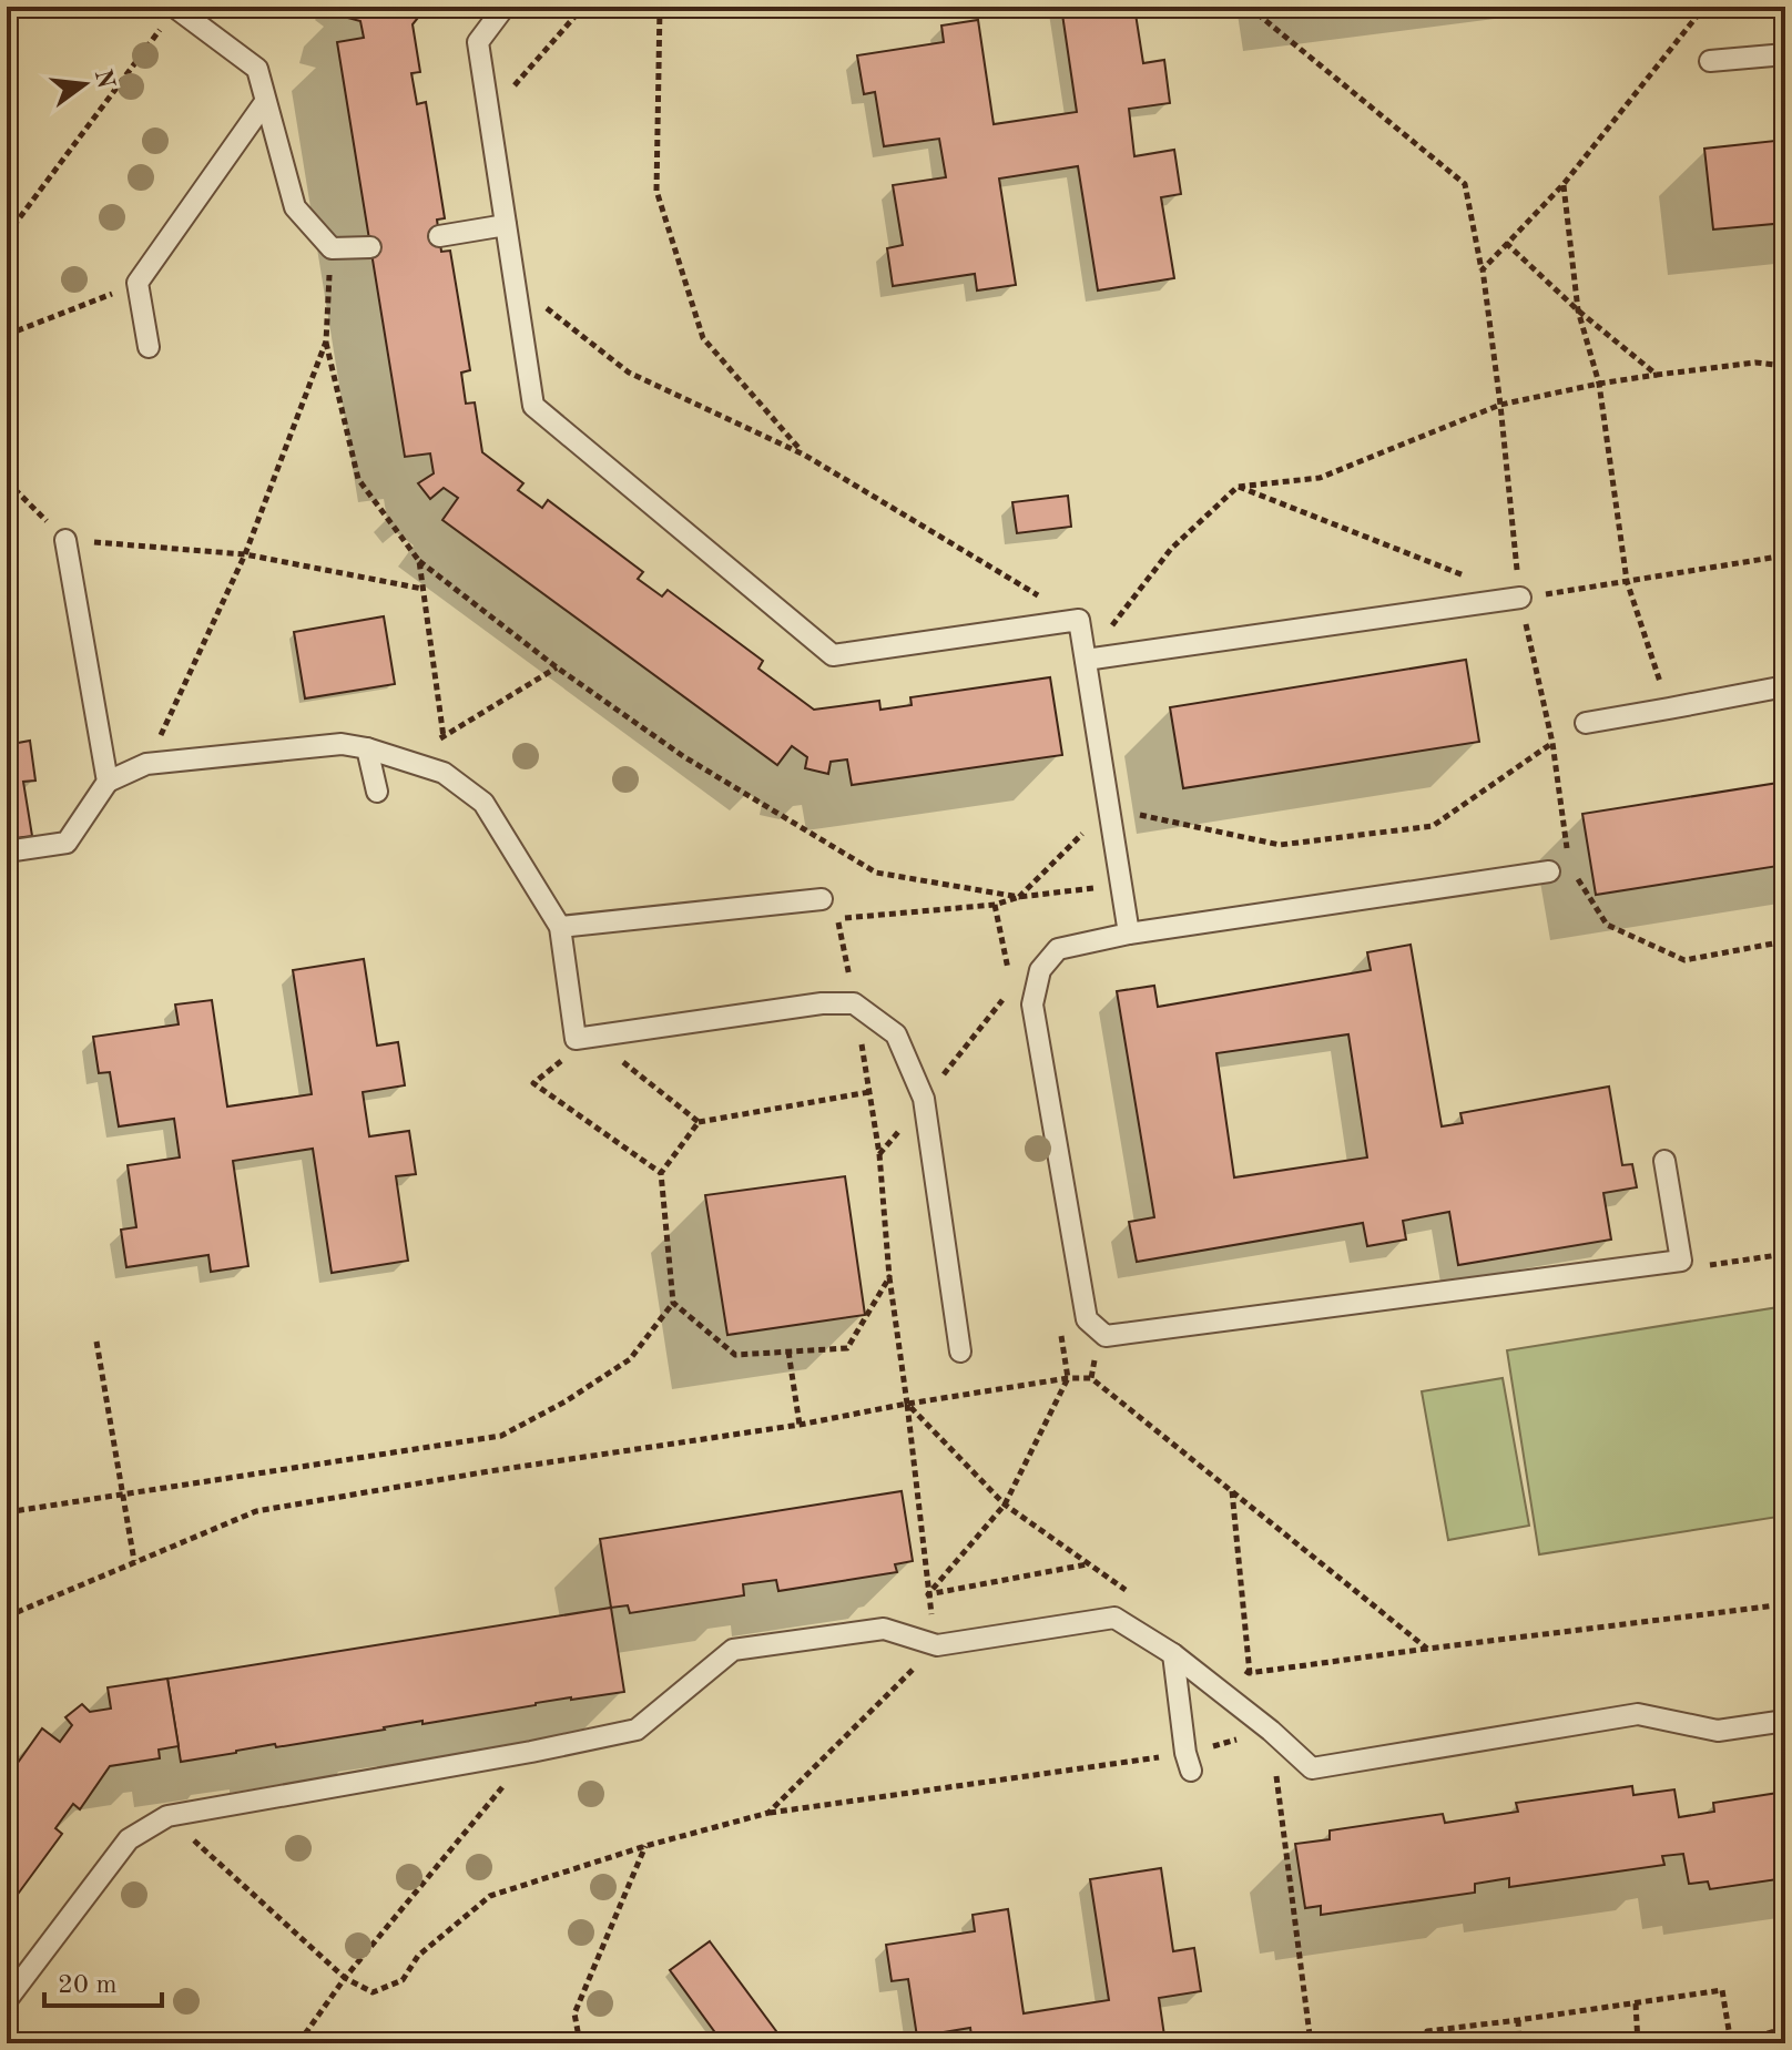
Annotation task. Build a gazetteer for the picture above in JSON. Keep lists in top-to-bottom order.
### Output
{
  "scale_bar": "20 m",
  "north": "right"
}
